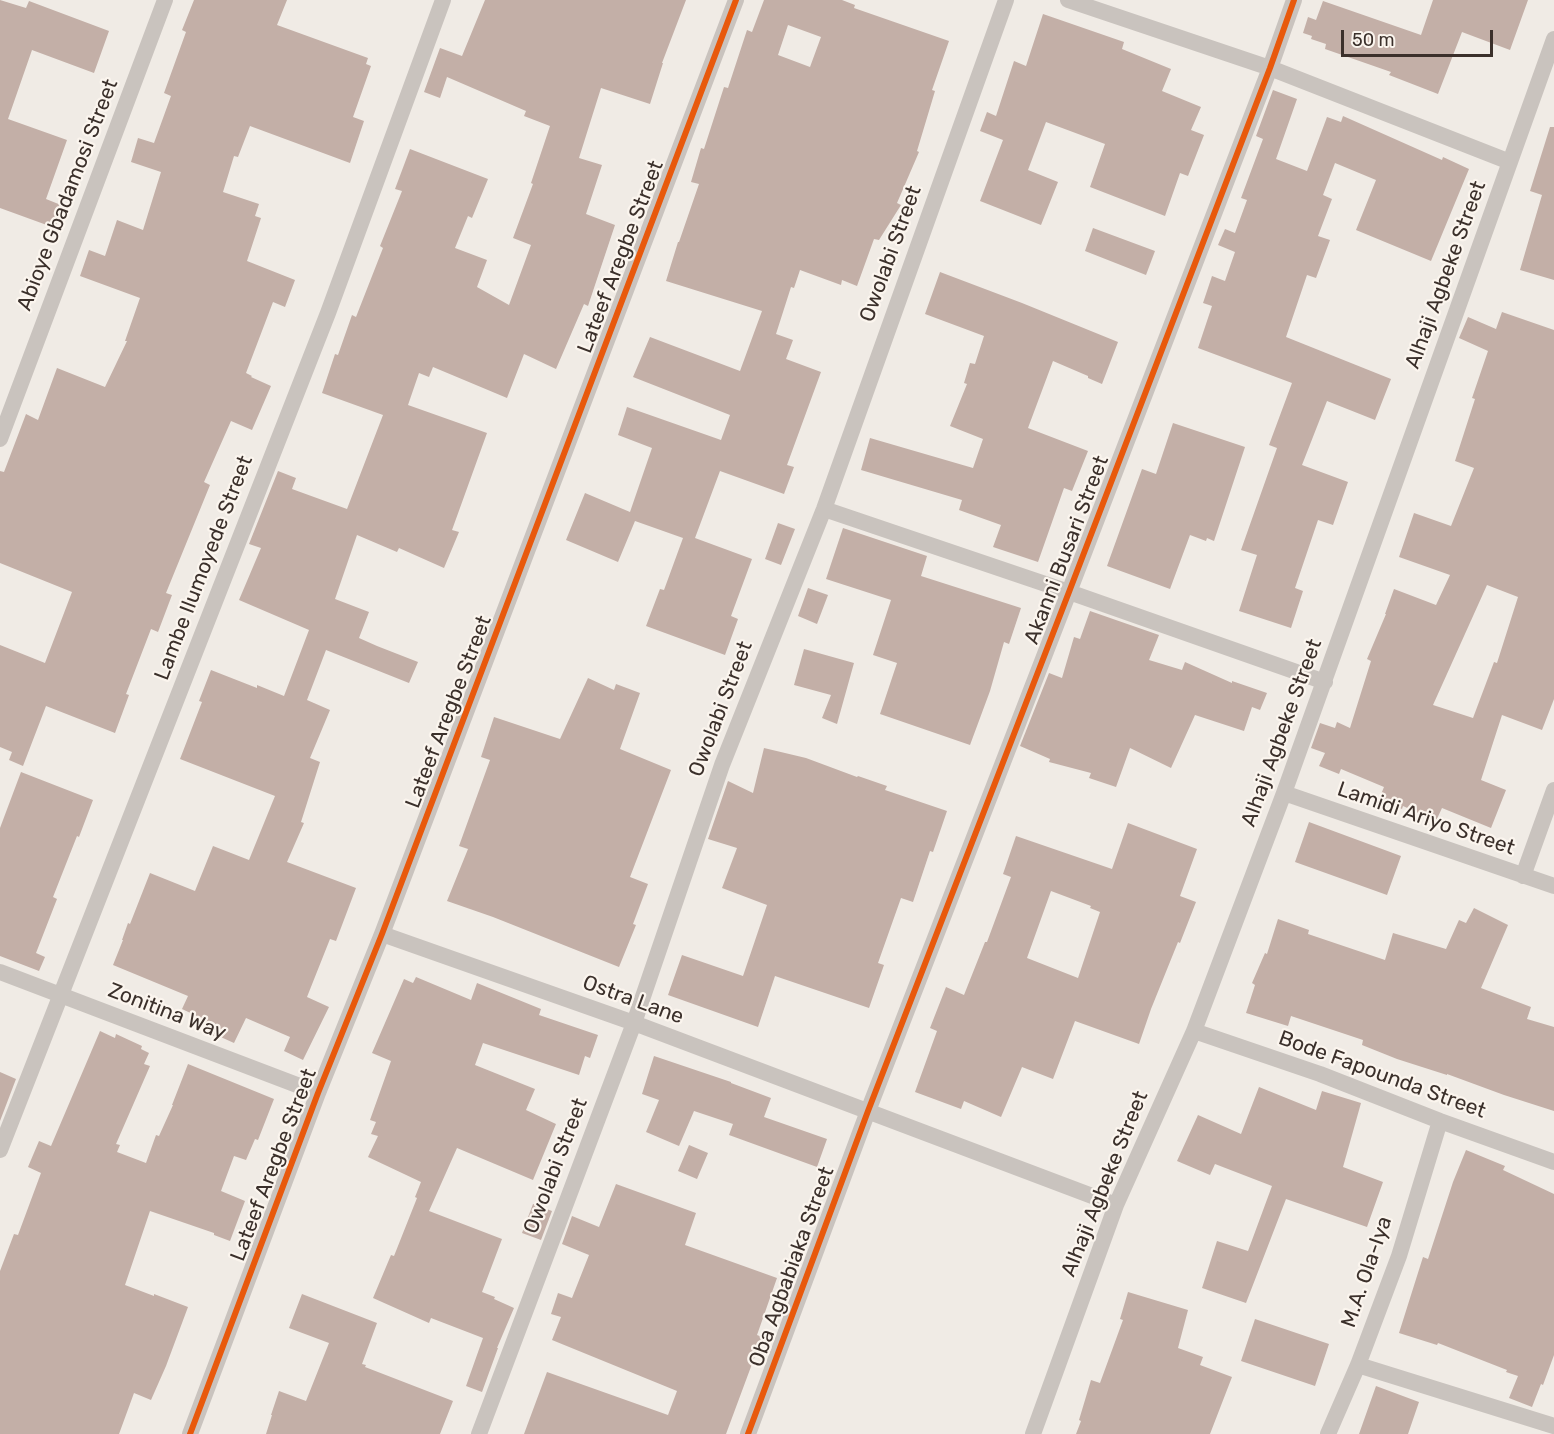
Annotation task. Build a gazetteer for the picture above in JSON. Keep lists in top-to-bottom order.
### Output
{
  "streets": {
    "street": [
      "Abioye Gbadamosi Street",
      "Owolabi Street",
      "Lateef Aregbe Street",
      "Alhaji Agbeke Street",
      "Akanni Busari Street",
      "Lambe Ilumoyede Street",
      "Lamidi Ariyo Street",
      "Ostra Lane",
      "Zonitina Way",
      "Bode Fapounda Street",
      "Oba Agbabiaka Street",
      "M.A. Ola-Iya"
    ]
  },
  "crossings": [
    ["Owolabi Street", "Ostra Lane"],
    ["Lateef Aregbe Street", "Ostra Lane"],
    ["Lateef Aregbe Street", "Zonitina Way"],
    ["Alhaji Agbeke Street", "Lamidi Ariyo Street"],
    ["Alhaji Agbeke Street", "Ostra Lane"],
    ["Alhaji Agbeke Street", "Bode Fapounda Street"],
    ["Akanni Busari Street", "Ostra Lane"],
    ["Akanni Busari Street", "Oba Agbabiaka Street"],
    ["Lambe Ilumoyede Street", "Zonitina Way"],
    ["Ostra Lane", "Oba Agbabiaka Street"],
    ["Bode Fapounda Street", "M.A. Ola-Iya"]
  ],
  "scale_bar": "50 m"
}
